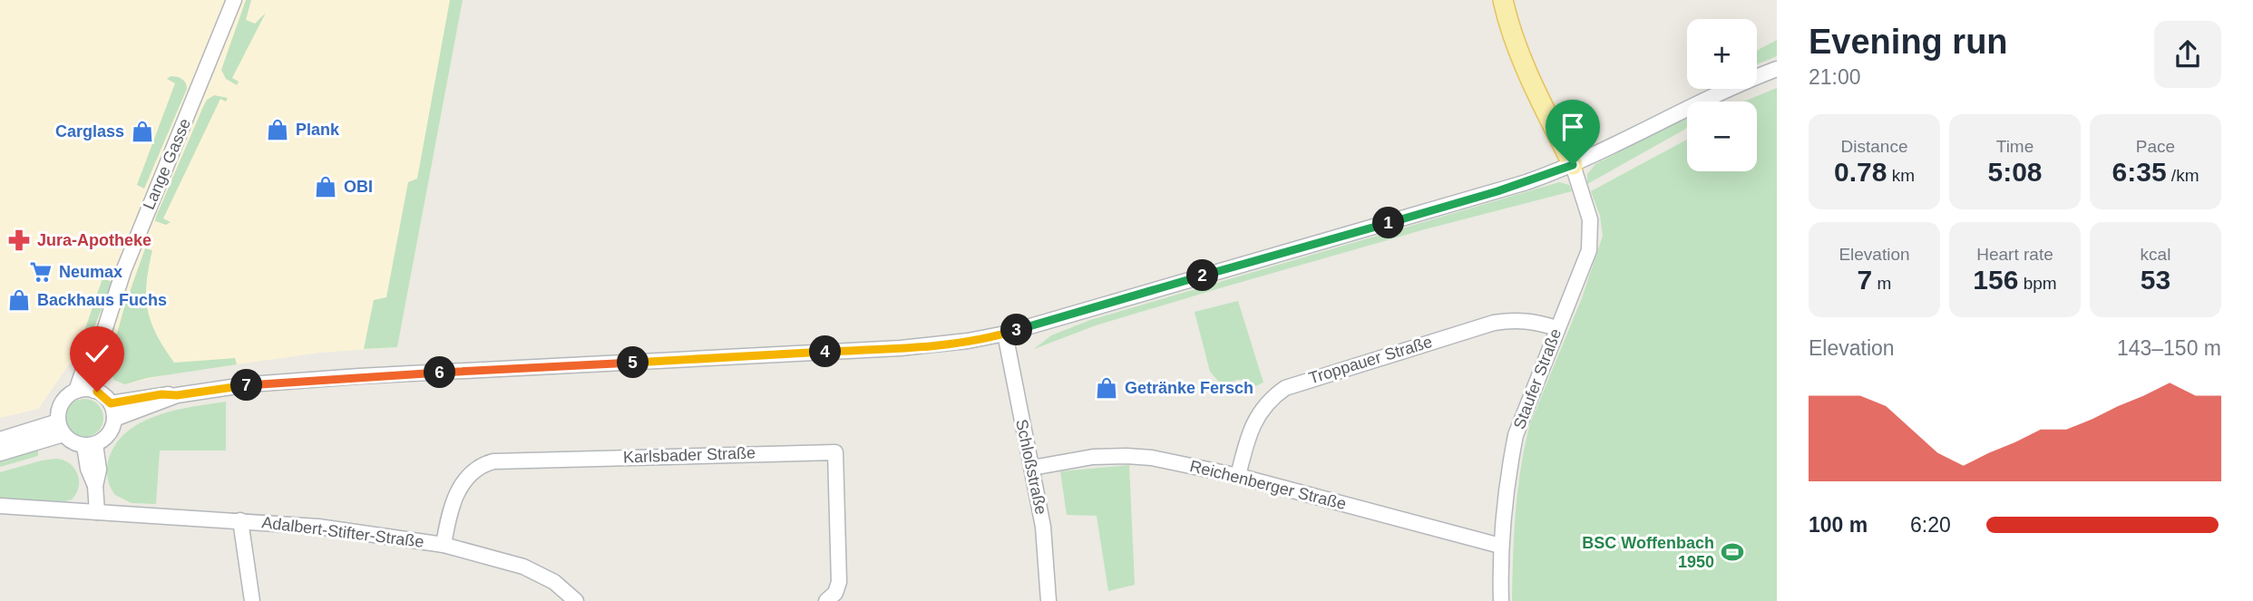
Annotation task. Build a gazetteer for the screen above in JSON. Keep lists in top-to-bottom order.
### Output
{
  "streets": {
    "street": [
      "Lange Gasse",
      "Troppauer Straße",
      "Staufer Straße",
      "Karlsbader Straße",
      "Schloßstraße",
      "Reichenberger Straße",
      "Adalbert-Stifter-Straße"
    ]
  },
  "crossings": [
    ["Troppauer Straße", "Staufer Straße"],
    ["Troppauer Straße", "Reichenberger Straße"],
    ["Staufer Straße", "Reichenberger Straße"],
    ["Karlsbader Straße", "Adalbert-Stifter-Straße"],
    ["Schloßstraße", "Reichenberger Straße"]
  ],
  "places": {
    "shop": [
      "Plank",
      "Carglass",
      "OBI",
      "Backhaus Fuchs",
      "Getränke Fersch"
    ],
    "pharmacy": ["Jura-Apotheke"],
    "supermarket": ["Neumax"],
    "sports": ["BSC Woffenbach 1950"]
  },
  "page": {
    "heading": ["Evening run", "21:00"],
    "map_buttons": ["+", "−"],
    "stats": [
      ["Distance", "0.78 km"],
      ["Time", "5:08"],
      ["Pace", "6:35 /km"],
      ["Elevation", "7 m"],
      ["Heart rate", "156 bpm"],
      ["kcal", "53"]
    ],
    "pins": [
      "1",
      "2",
      "3",
      "4",
      "5",
      "6",
      "7"
    ],
    "chart": ["Elevation", "143–150 m"],
    "list": [
      {
        "name": "100 m",
        "note": "6:20"
      }
    ]
  }
}
